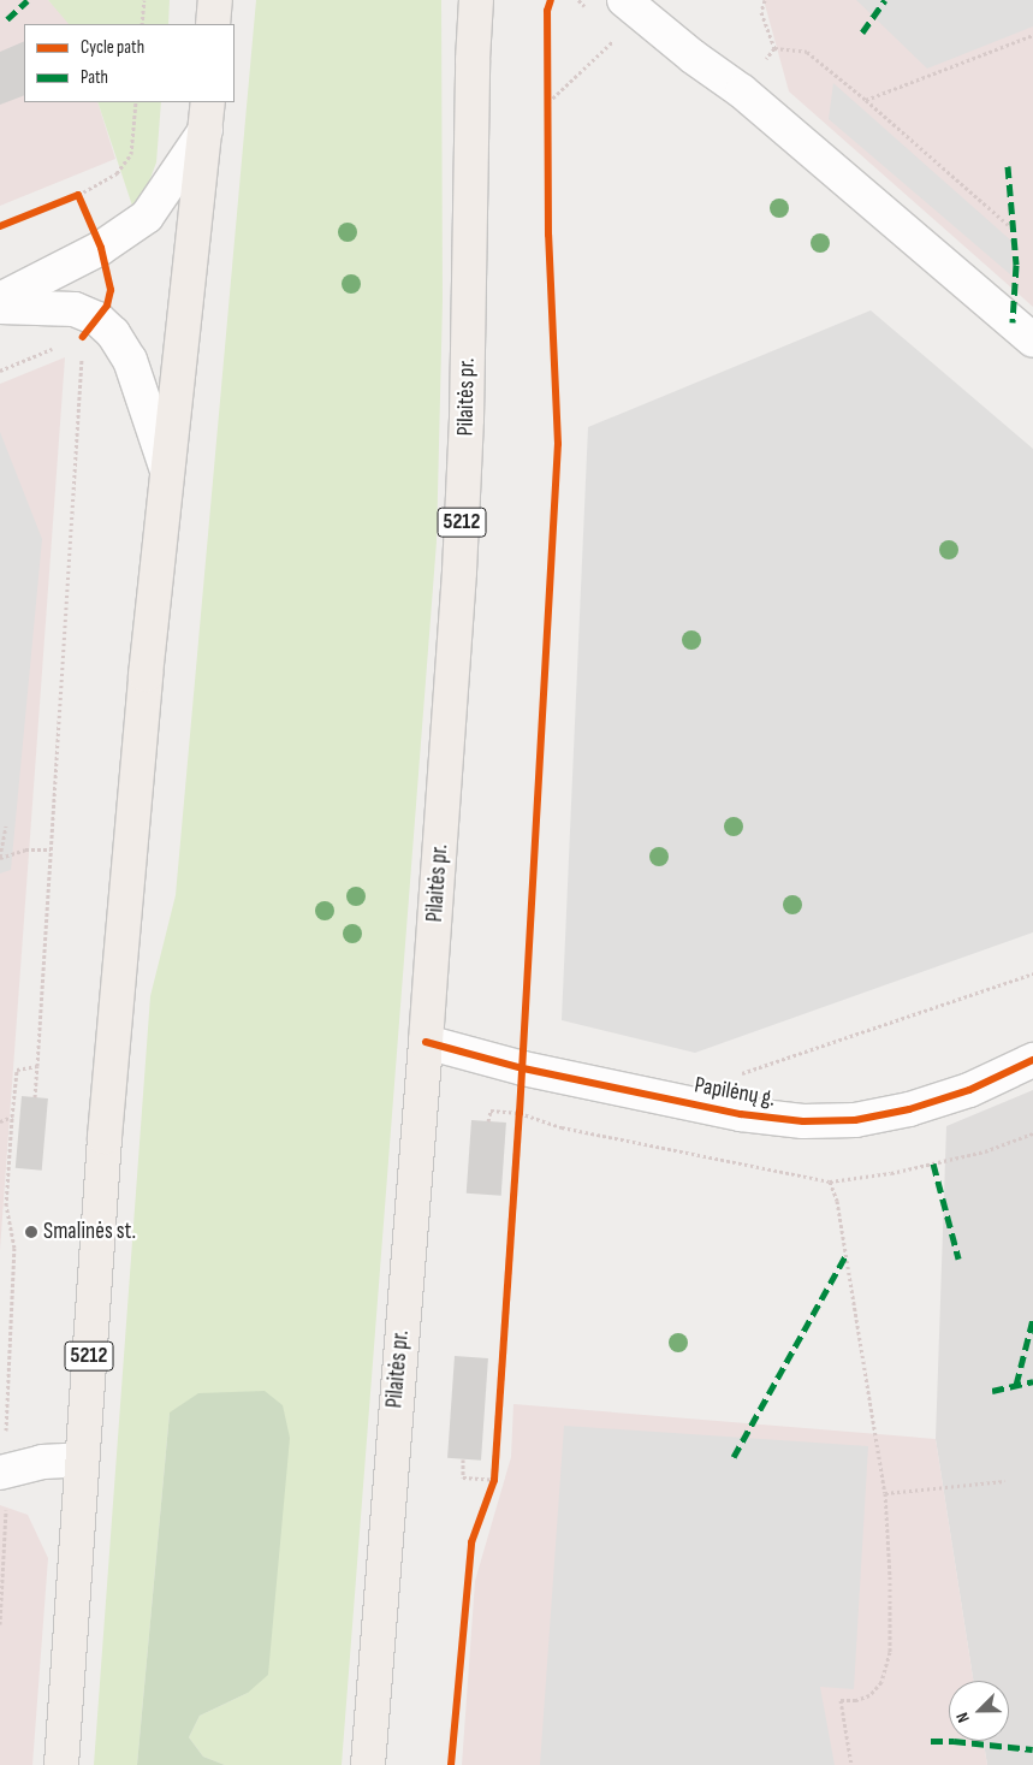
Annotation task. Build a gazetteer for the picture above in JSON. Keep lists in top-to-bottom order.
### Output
{
  "streets": {
    "main road": ["Pilaitės pr.", "5212"],
    "street": ["Papilėnų g."]
  },
  "crossings": [
    ["Pilaitės pr.", "Papilėnų g."]
  ],
  "places": ["Smalinės st."],
  "legend": ["Cycle path", "Path"],
  "north": "bottom left"
}
